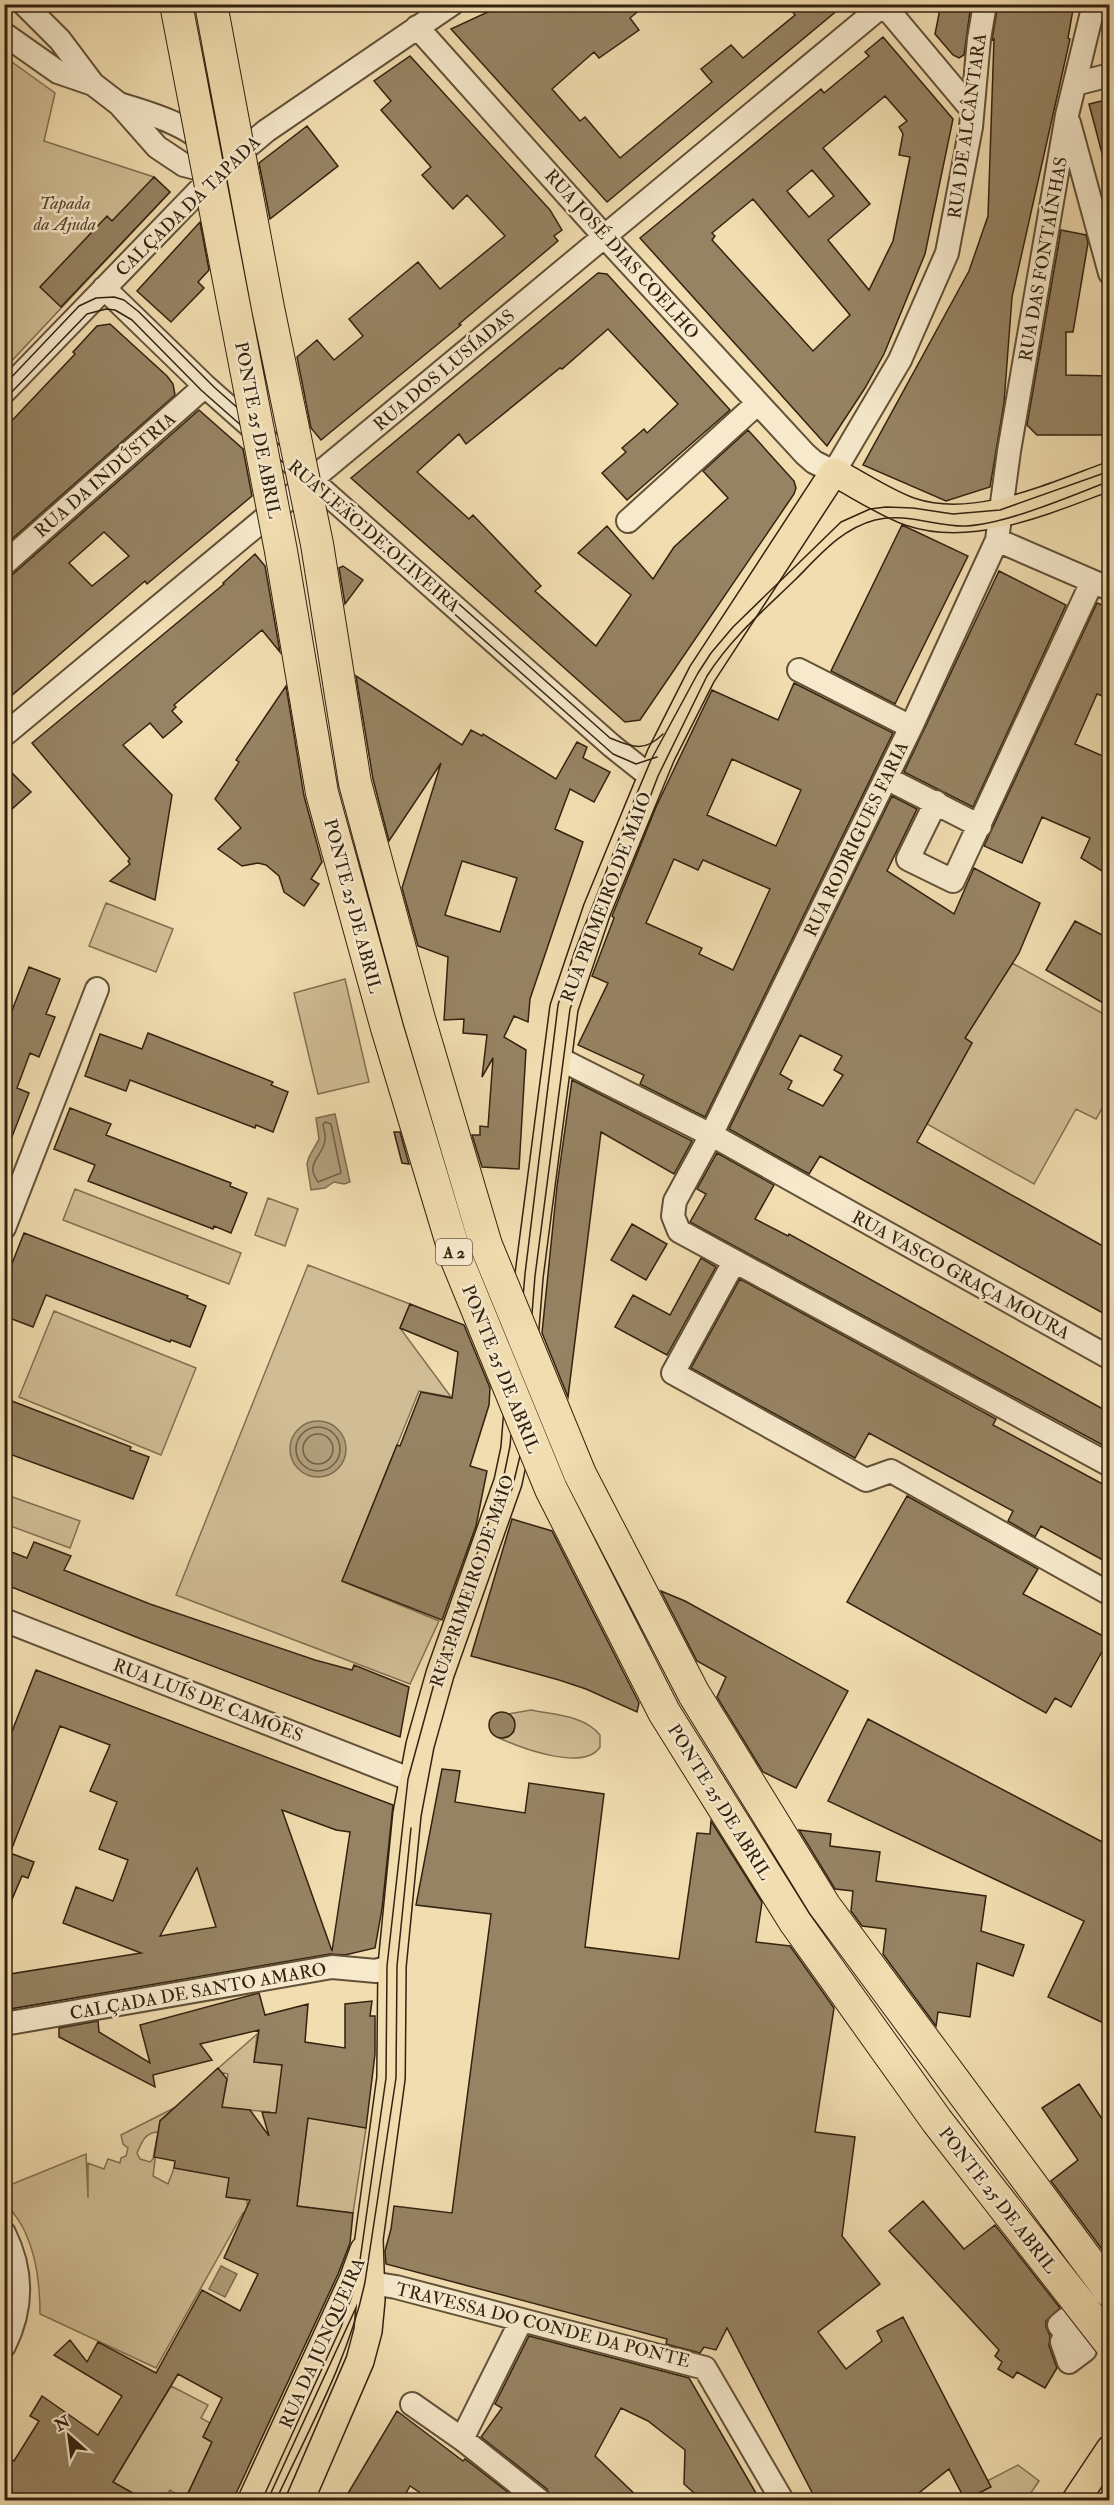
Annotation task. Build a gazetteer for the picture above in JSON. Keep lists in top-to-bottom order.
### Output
{
  "streets": {
    "highway": ["PONTE 25 DE ABRIL", "A 2"],
    "main road": ["RUA PRIMEIRO DE MAIO", "RUA DA JUNQUEIRA"],
    "street": [
      "RUA DE ALCÂNTARA",
      "CALÇADA DA TAPADA",
      "RUA JOSÉ DIAS COELHO",
      "RUA DAS FONTAÍNHAS",
      "RUA DOS LUSÍADAS",
      "RUA DA INDÚSTRIA",
      "RUA LEÃO DE OLIVEIRA",
      "RUA RODRIGUES FARIA",
      "RUA VASCO GRAÇA MOURA",
      "RUA LUÍS DE CAMÕES",
      "CALÇADA DE SANTO AMARO",
      "TRAVESSA DO CONDE DA PONTE"
    ]
  },
  "crossings": [
    ["RUA DE ALCÂNTARA", "RUA JOSÉ DIAS COELHO"],
    ["RUA DE ALCÂNTARA", "RUA PRIMEIRO DE MAIO"],
    ["CALÇADA DA TAPADA", "RUA JOSÉ DIAS COELHO"],
    ["CALÇADA DA TAPADA", "RUA LEÃO DE OLIVEIRA"],
    ["RUA JOSÉ DIAS COELHO", "RUA DOS LUSÍADAS"],
    ["RUA JOSÉ DIAS COELHO", "RUA PRIMEIRO DE MAIO"],
    ["RUA DAS FONTAÍNHAS", "RUA RODRIGUES FARIA"],
    ["RUA DOS LUSÍADAS", "RUA LEÃO DE OLIVEIRA"],
    ["RUA DA INDÚSTRIA", "RUA LEÃO DE OLIVEIRA"],
    ["RUA LEÃO DE OLIVEIRA", "RUA PRIMEIRO DE MAIO"],
    ["RUA RODRIGUES FARIA", "RUA VASCO GRAÇA MOURA"],
    ["RUA PRIMEIRO DE MAIO", "RUA LUÍS DE CAMÕES"],
    ["RUA PRIMEIRO DE MAIO", "CALÇADA DE SANTO AMARO"],
    ["RUA PRIMEIRO DE MAIO", "RUA DA JUNQUEIRA"],
    ["TRAVESSA DO CONDE DA PONTE", "RUA DA JUNQUEIRA"]
  ],
  "parks": ["Tapada da Ajuda"],
  "north": "top left"
}
